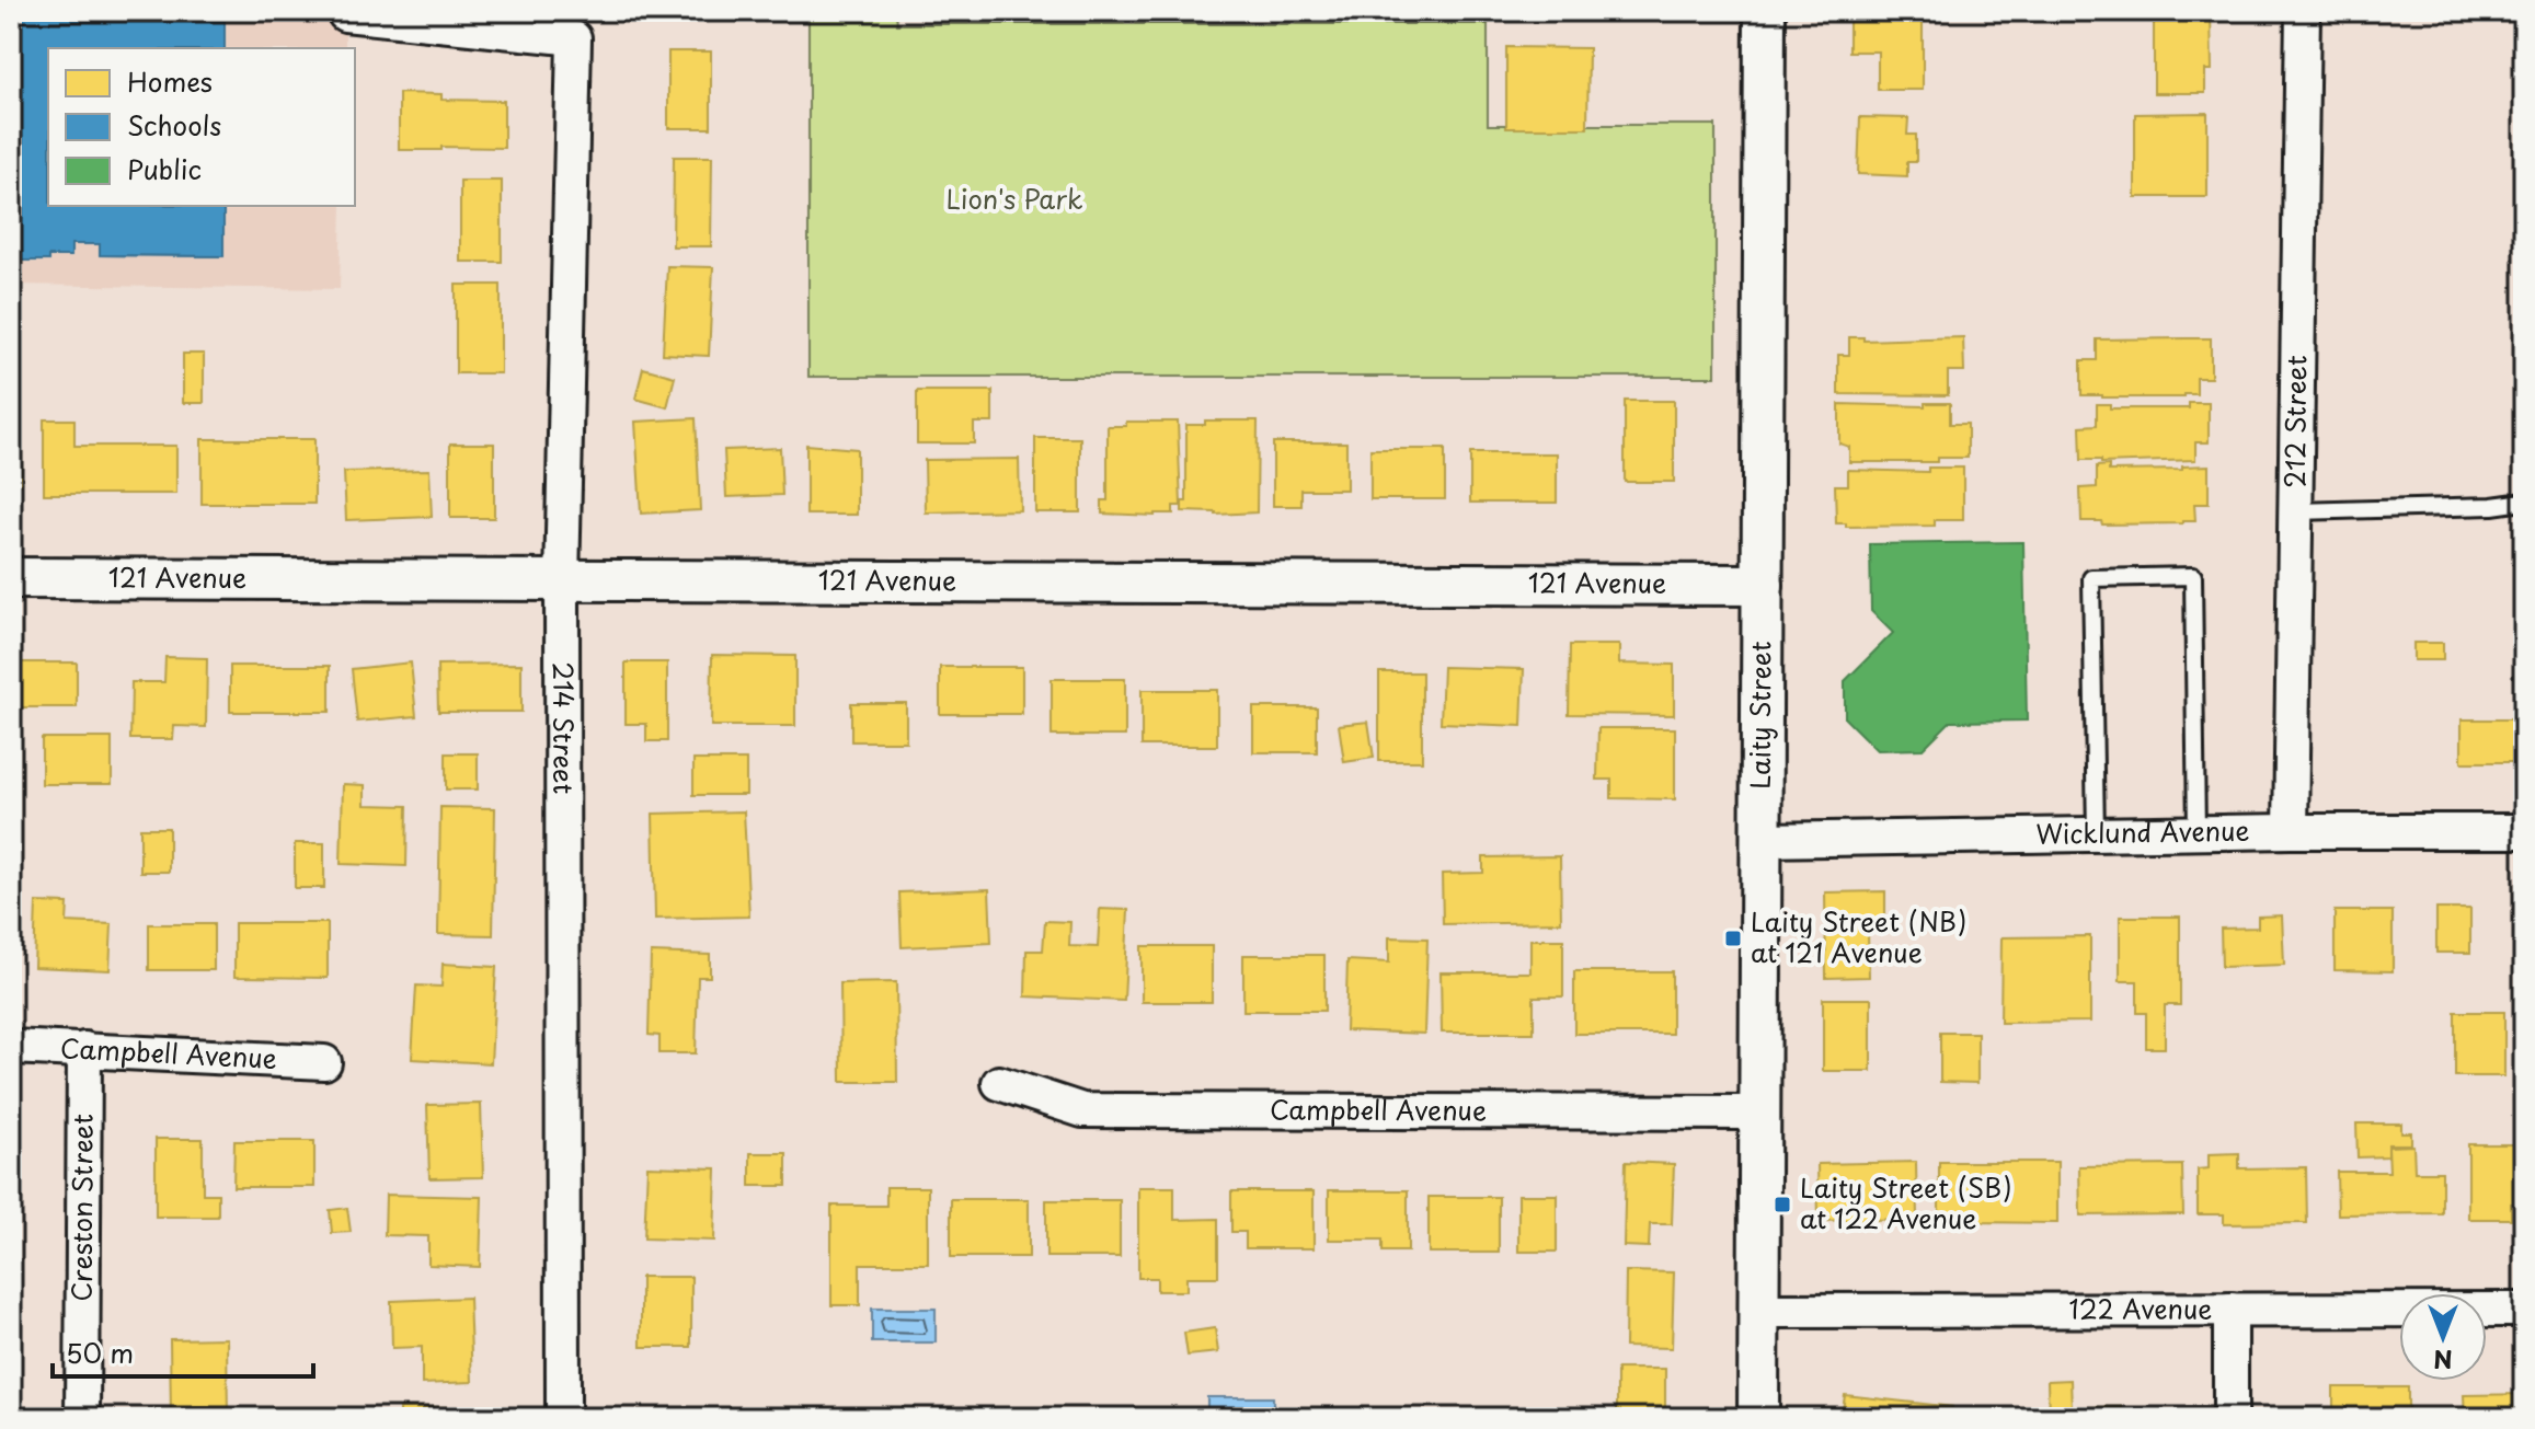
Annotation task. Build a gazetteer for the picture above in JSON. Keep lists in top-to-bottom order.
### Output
{
  "streets": {
    "street": [
      "212 Street",
      "121 Avenue",
      "Laity Street",
      "214 Street",
      "Wicklund Avenue",
      "Campbell Avenue",
      "Creston Street",
      "122 Avenue"
    ]
  },
  "crossings": [
    ["212 Street", "Wicklund Avenue"],
    ["121 Avenue", "Laity Street"],
    ["121 Avenue", "214 Street"],
    ["Laity Street", "Wicklund Avenue"],
    ["Laity Street", "Campbell Avenue"],
    ["Laity Street", "122 Avenue"],
    ["Campbell Avenue", "Creston Street"]
  ],
  "parks": ["Lion's Park"],
  "places": {
    "transit": ["Laity Street (NB) at 121 Avenue", "Laity Street (SB) at 122 Avenue"]
  },
  "legend": ["Homes", "Schools", "Public"],
  "scale_bar": "50 m",
  "north": "bottom"
}
